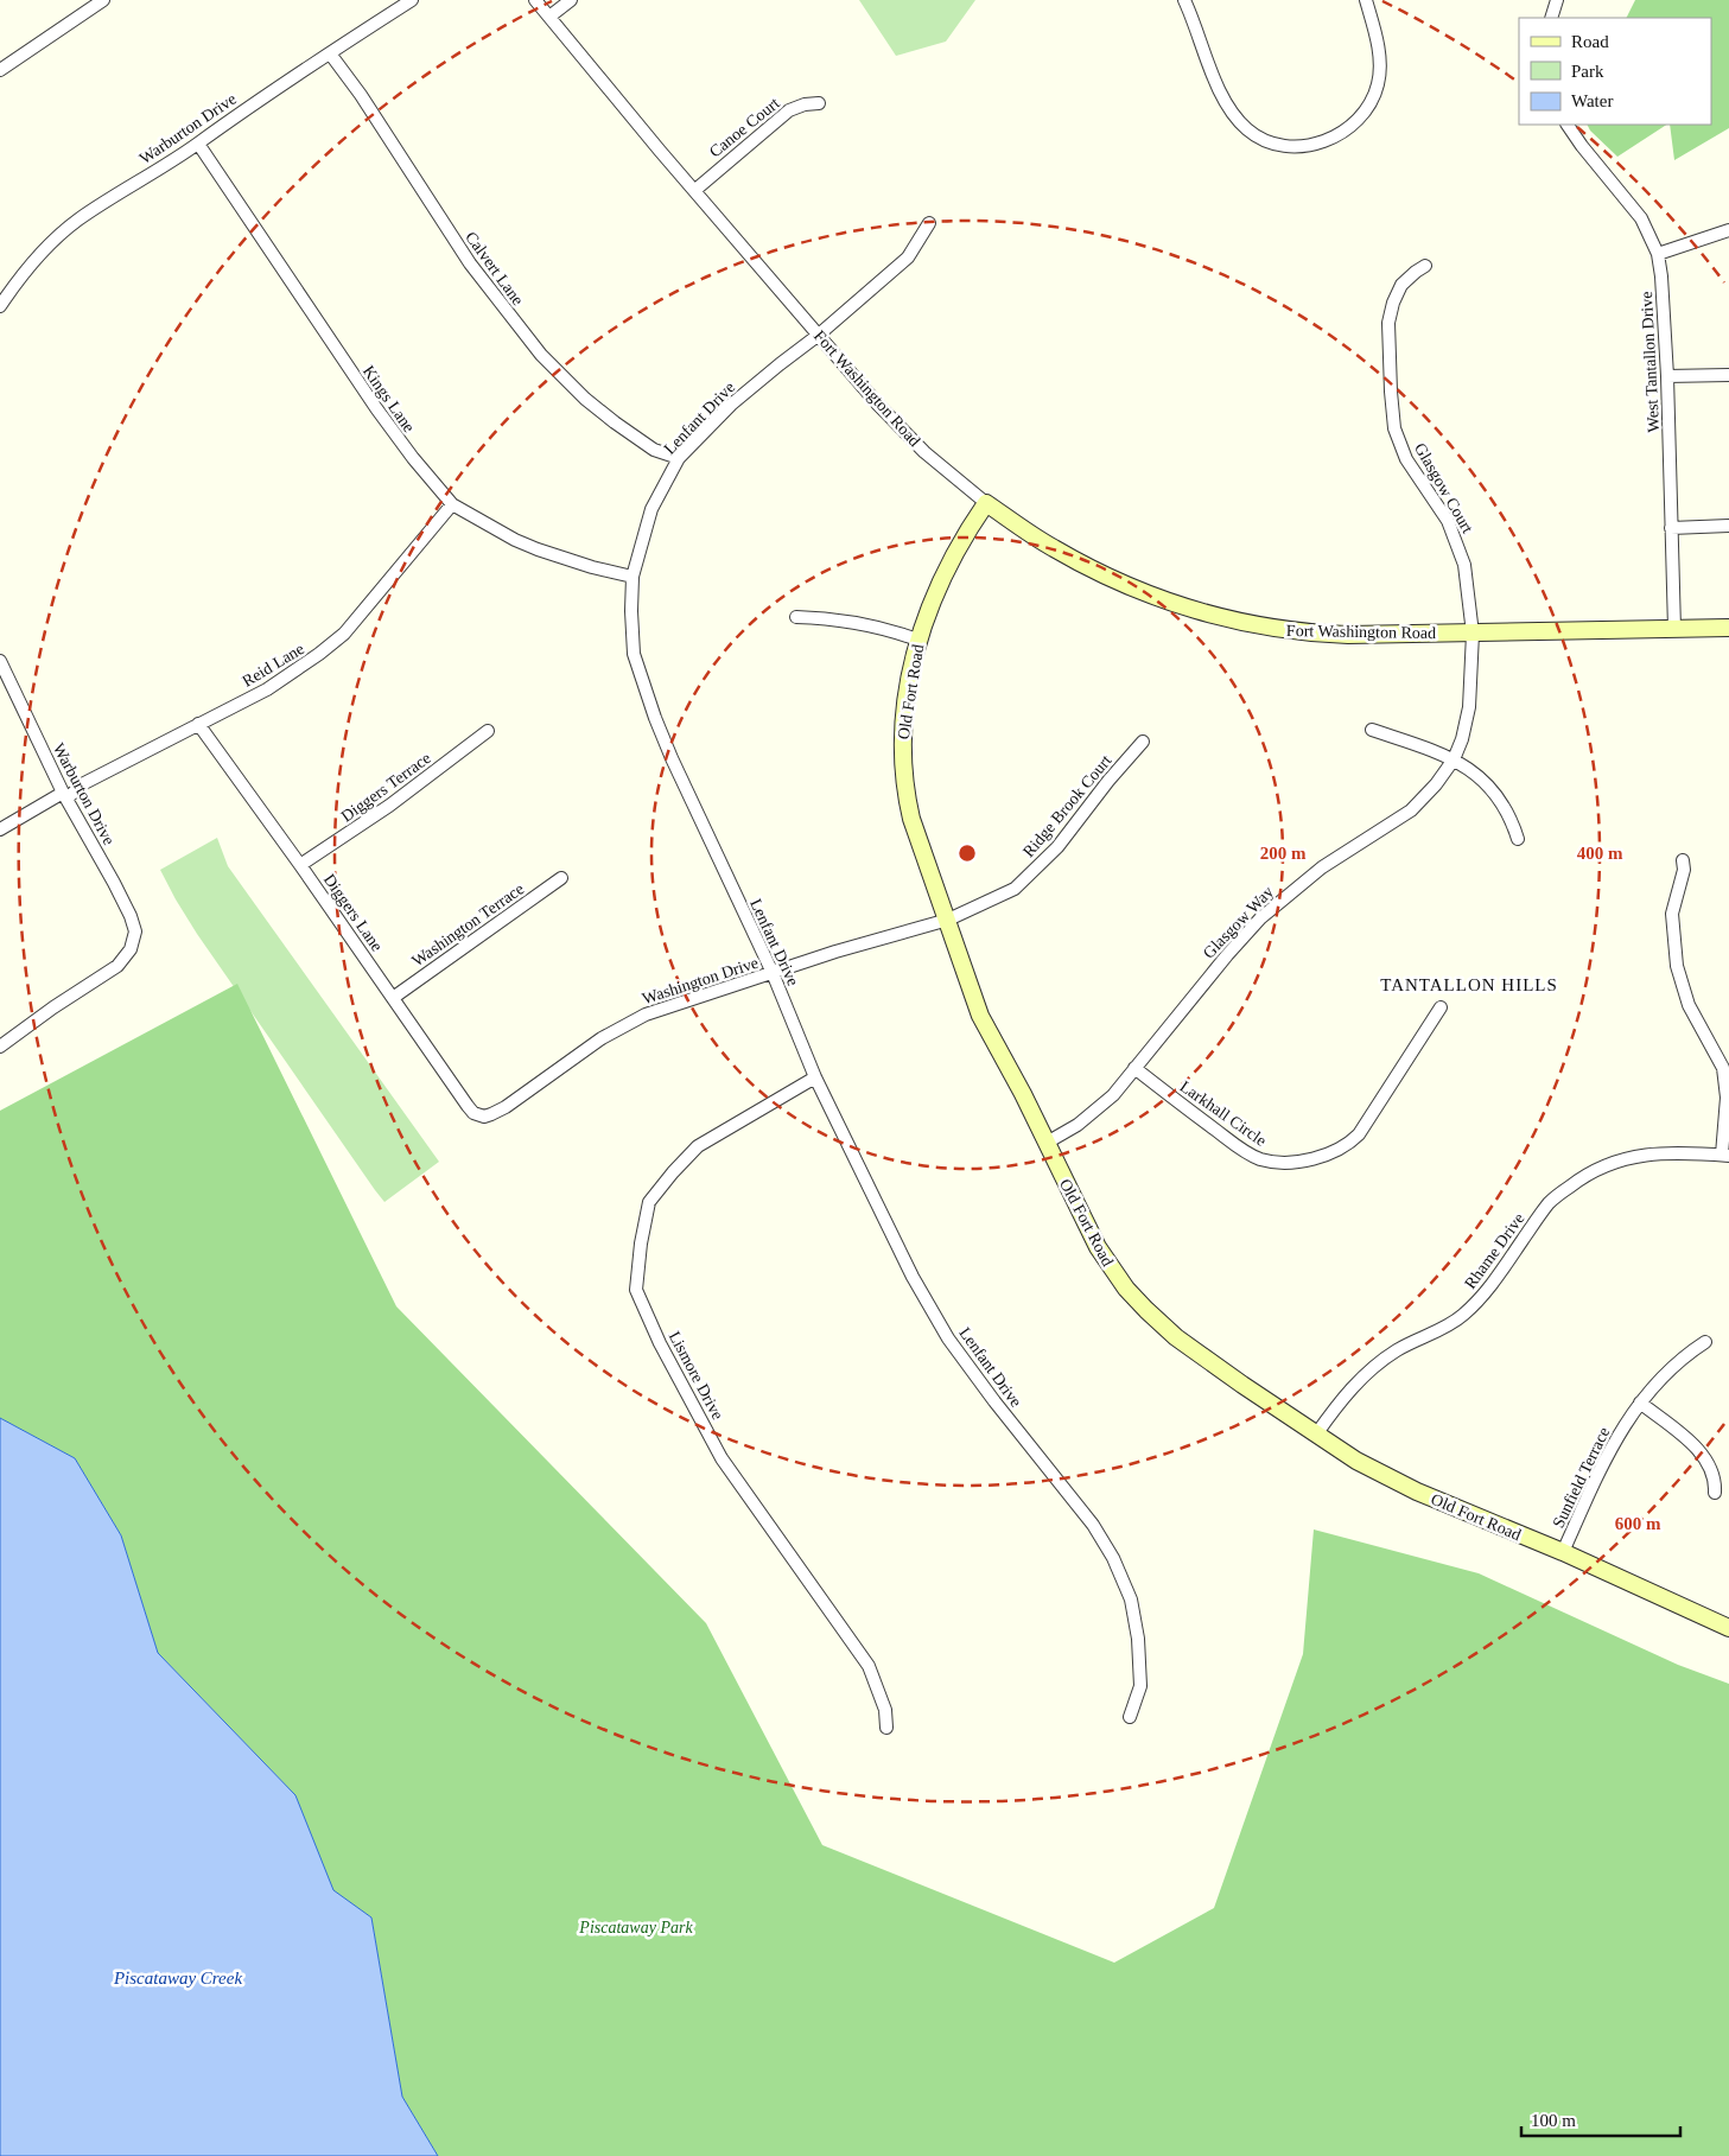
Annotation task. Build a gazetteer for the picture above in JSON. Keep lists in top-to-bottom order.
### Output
{
  "streets": {
    "main road": ["Fort Washington Road", "Old Fort Road"],
    "street": [
      "Canoe Court",
      "Warburton Drive",
      "Calvert Lane",
      "West Tantallon Drive",
      "Kings Lane",
      "Lenfant Drive",
      "Glasgow Court",
      "Reid Lane",
      "Diggers Terrace",
      "Ridge Brook Court",
      "Diggers Lane",
      "Glasgow Way",
      "Washington Terrace",
      "Washington Drive",
      "Larkhall Circle",
      "Rhame Drive",
      "Lismore Drive",
      "Sunfield Terrace"
    ]
  },
  "crossings": [
    ["Canoe Court", "Fort Washington Road"],
    ["Warburton Drive", "Calvert Lane"],
    ["Warburton Drive", "Kings Lane"],
    ["Warburton Drive", "Reid Lane"],
    ["Calvert Lane", "Lenfant Drive"],
    ["West Tantallon Drive", "Fort Washington Road"],
    ["Fort Washington Road", "Lenfant Drive"],
    ["Fort Washington Road", "Glasgow Court"],
    ["Fort Washington Road", "Old Fort Road"],
    ["Fort Washington Road", "Glasgow Way"],
    ["Kings Lane", "Lenfant Drive"],
    ["Kings Lane", "Reid Lane"],
    ["Lenfant Drive", "Washington Drive"],
    ["Lenfant Drive", "Lismore Drive"],
    ["Glasgow Court", "Glasgow Way"],
    ["Reid Lane", "Diggers Lane"],
    ["Old Fort Road", "Ridge Brook Court"],
    ["Old Fort Road", "Glasgow Way"],
    ["Old Fort Road", "Washington Drive"],
    ["Old Fort Road", "Rhame Drive"],
    ["Old Fort Road", "Sunfield Terrace"],
    ["Diggers Terrace", "Diggers Lane"],
    ["Ridge Brook Court", "Washington Drive"],
    ["Diggers Lane", "Washington Terrace"],
    ["Diggers Lane", "Washington Drive"],
    ["Glasgow Way", "Larkhall Circle"]
  ],
  "districts": ["TANTALLON HILLS"],
  "water": ["Piscataway Creek"],
  "parks": ["Piscataway Park"],
  "legend": ["Road", "Park", "Water"],
  "scale_bar": "100 m",
  "rings": ["200 m", "400 m", "600 m"]
}
